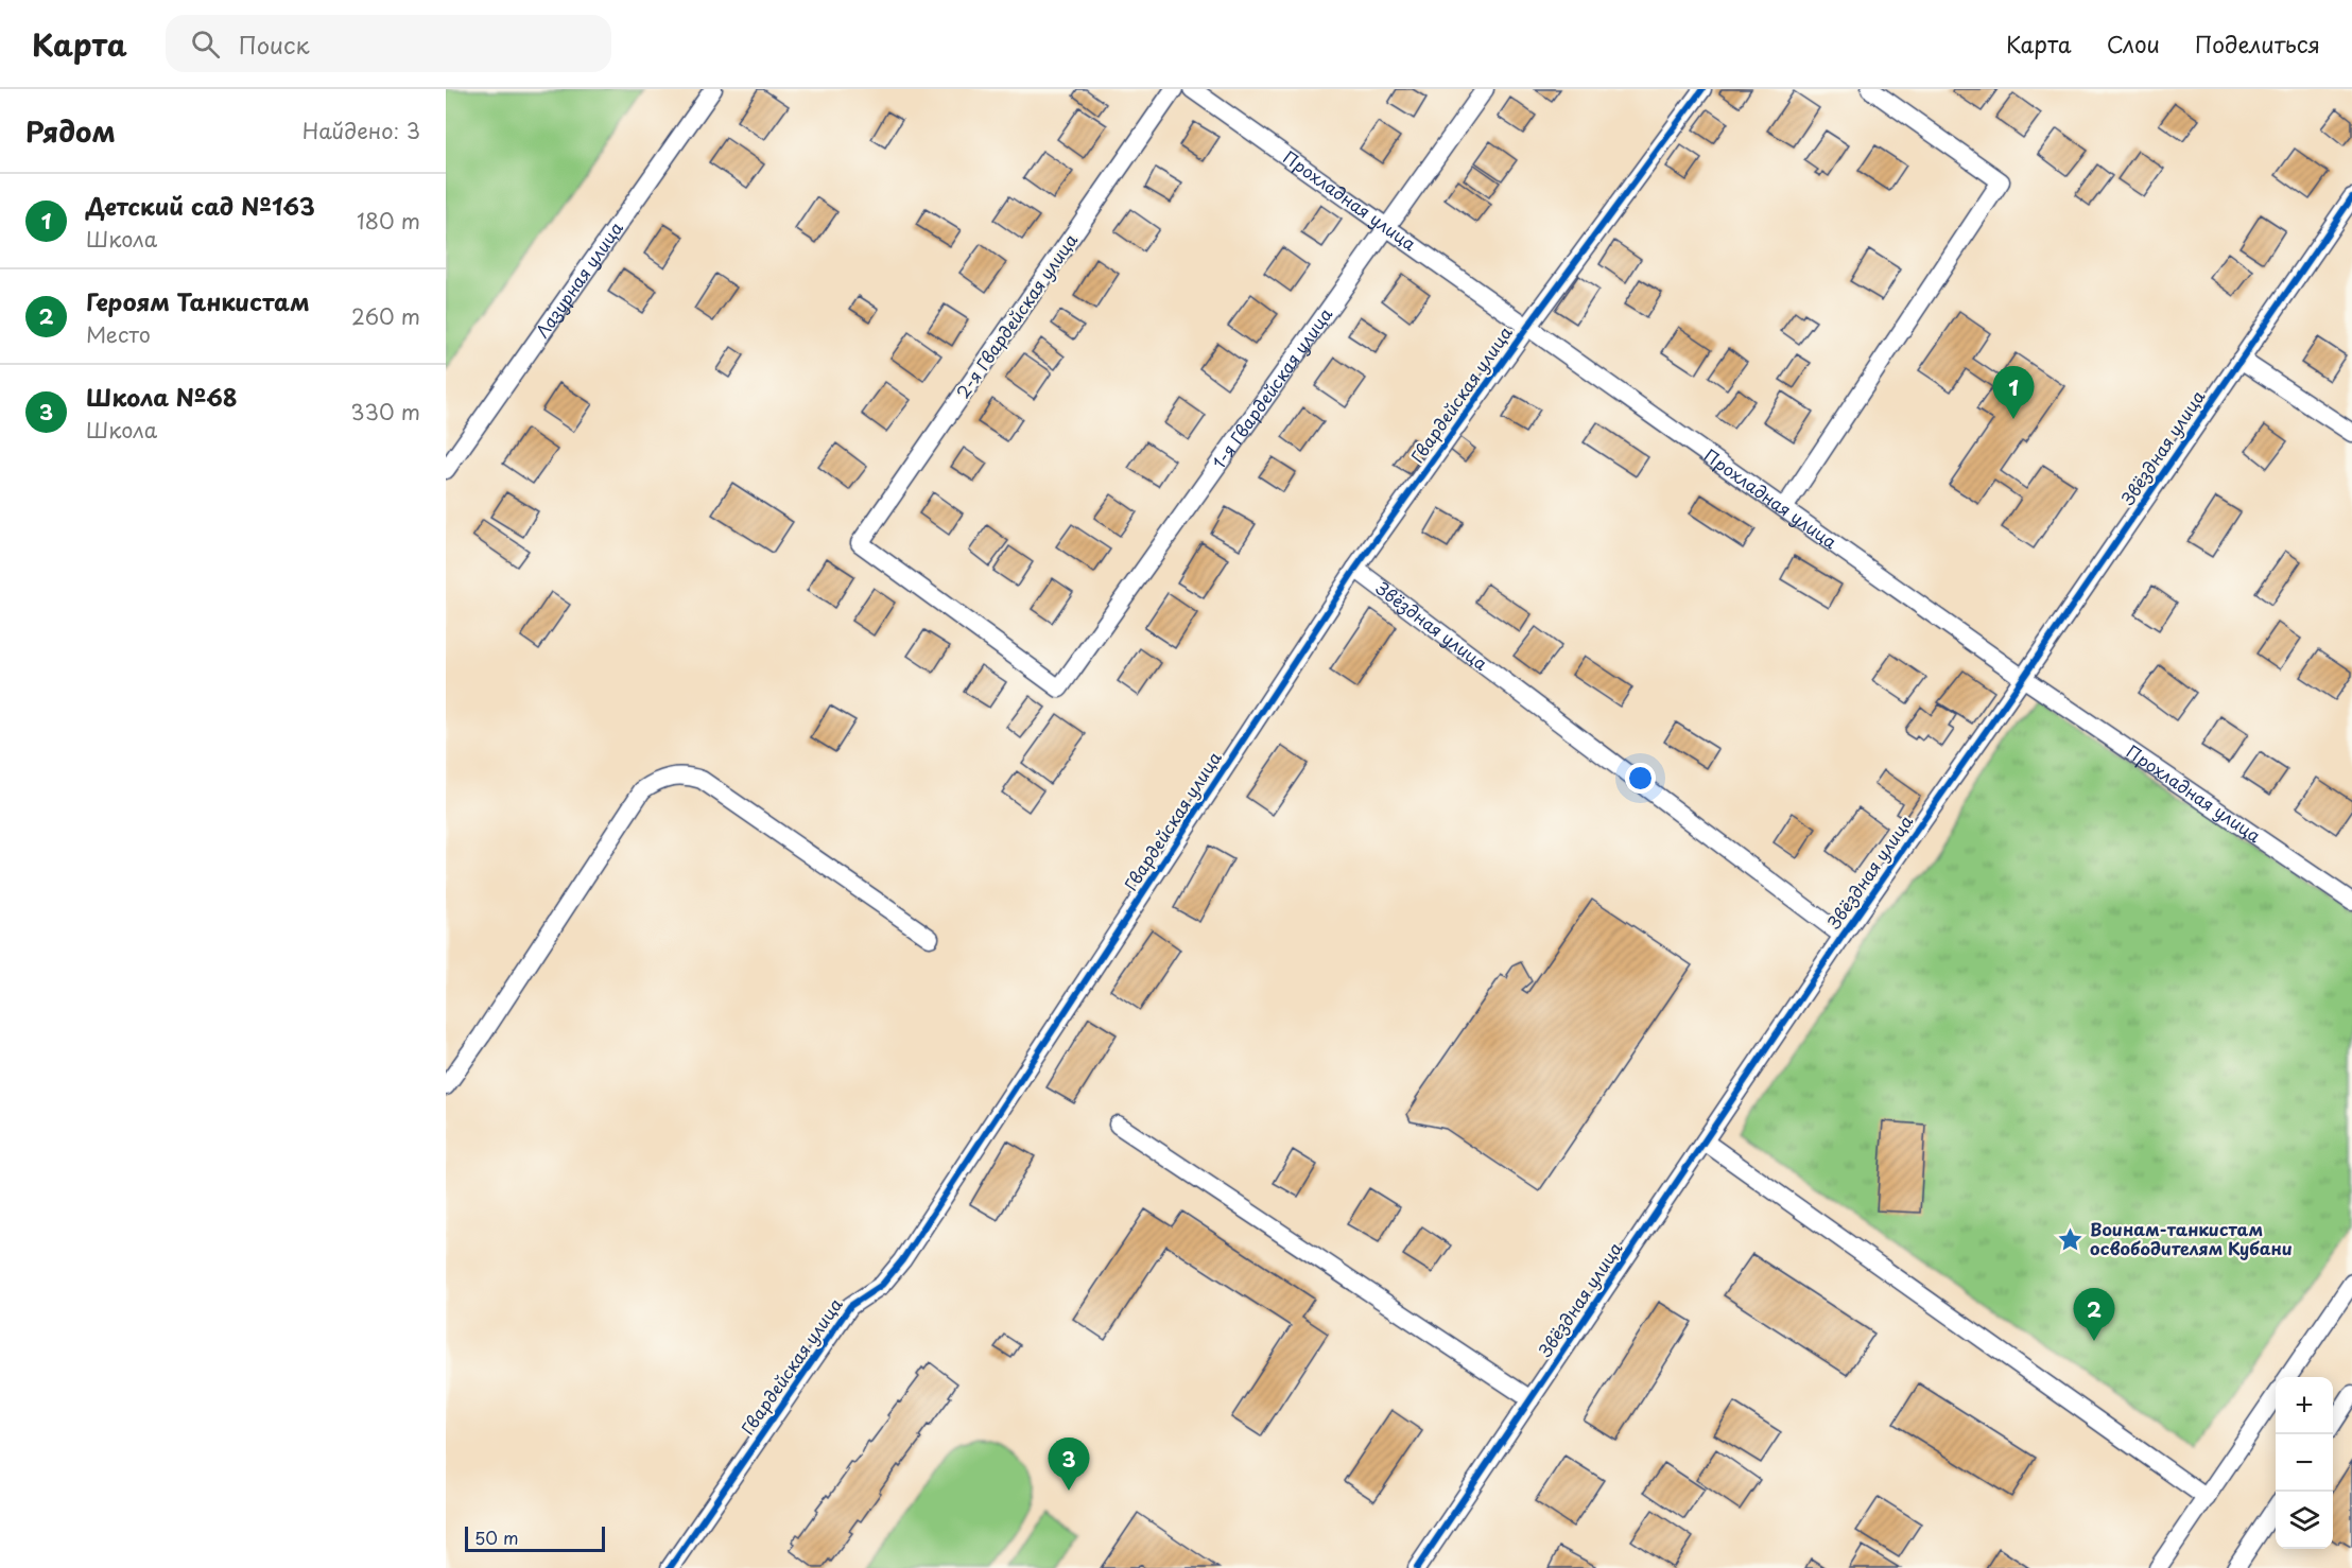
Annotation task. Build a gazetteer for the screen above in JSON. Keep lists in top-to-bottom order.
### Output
{
  "streets": {
    "street": [
      "Прохладная улица",
      "Лазурная улица",
      "2-я Гвардейская улица",
      "1-я Гвардейская улица",
      "Гвардейская улица",
      "Звёздная улица"
    ]
  },
  "crossings": [
    ["Прохладная улица", "1-я Гвардейская улица"],
    ["Прохладная улица", "Гвардейская улица"],
    ["Прохладная улица", "Звёздная улица"],
    ["2-я Гвардейская улица", "1-я Гвардейская улица"],
    ["Гвардейская улица", "Звёздная улица"]
  ],
  "places": {
    "place": ["Воинам-танкистам освободителям Кубани"]
  },
  "scale_bar": "50 m",
  "page": {
    "header": "Карта",
    "search": "Поиск",
    "nav": ["Карта", "Слои", "Поделиться"],
    "heading": ["Рядом", "Найдено: 3"],
    "list": [
      {
        "mark": "1",
        "name": "Детский cад №163",
        "note": "Школа",
        "value": "180 m"
      },
      {
        "mark": "2",
        "name": "Героям Танкистам",
        "note": "Место",
        "value": "260 m"
      },
      {
        "mark": "3",
        "name": "Школа №68",
        "note": "Школа",
        "value": "330 m"
      }
    ],
    "pins": ["1", "2", "3"],
    "map_buttons": ["+", "−"],
    "scale": "50 m"
  }
}
